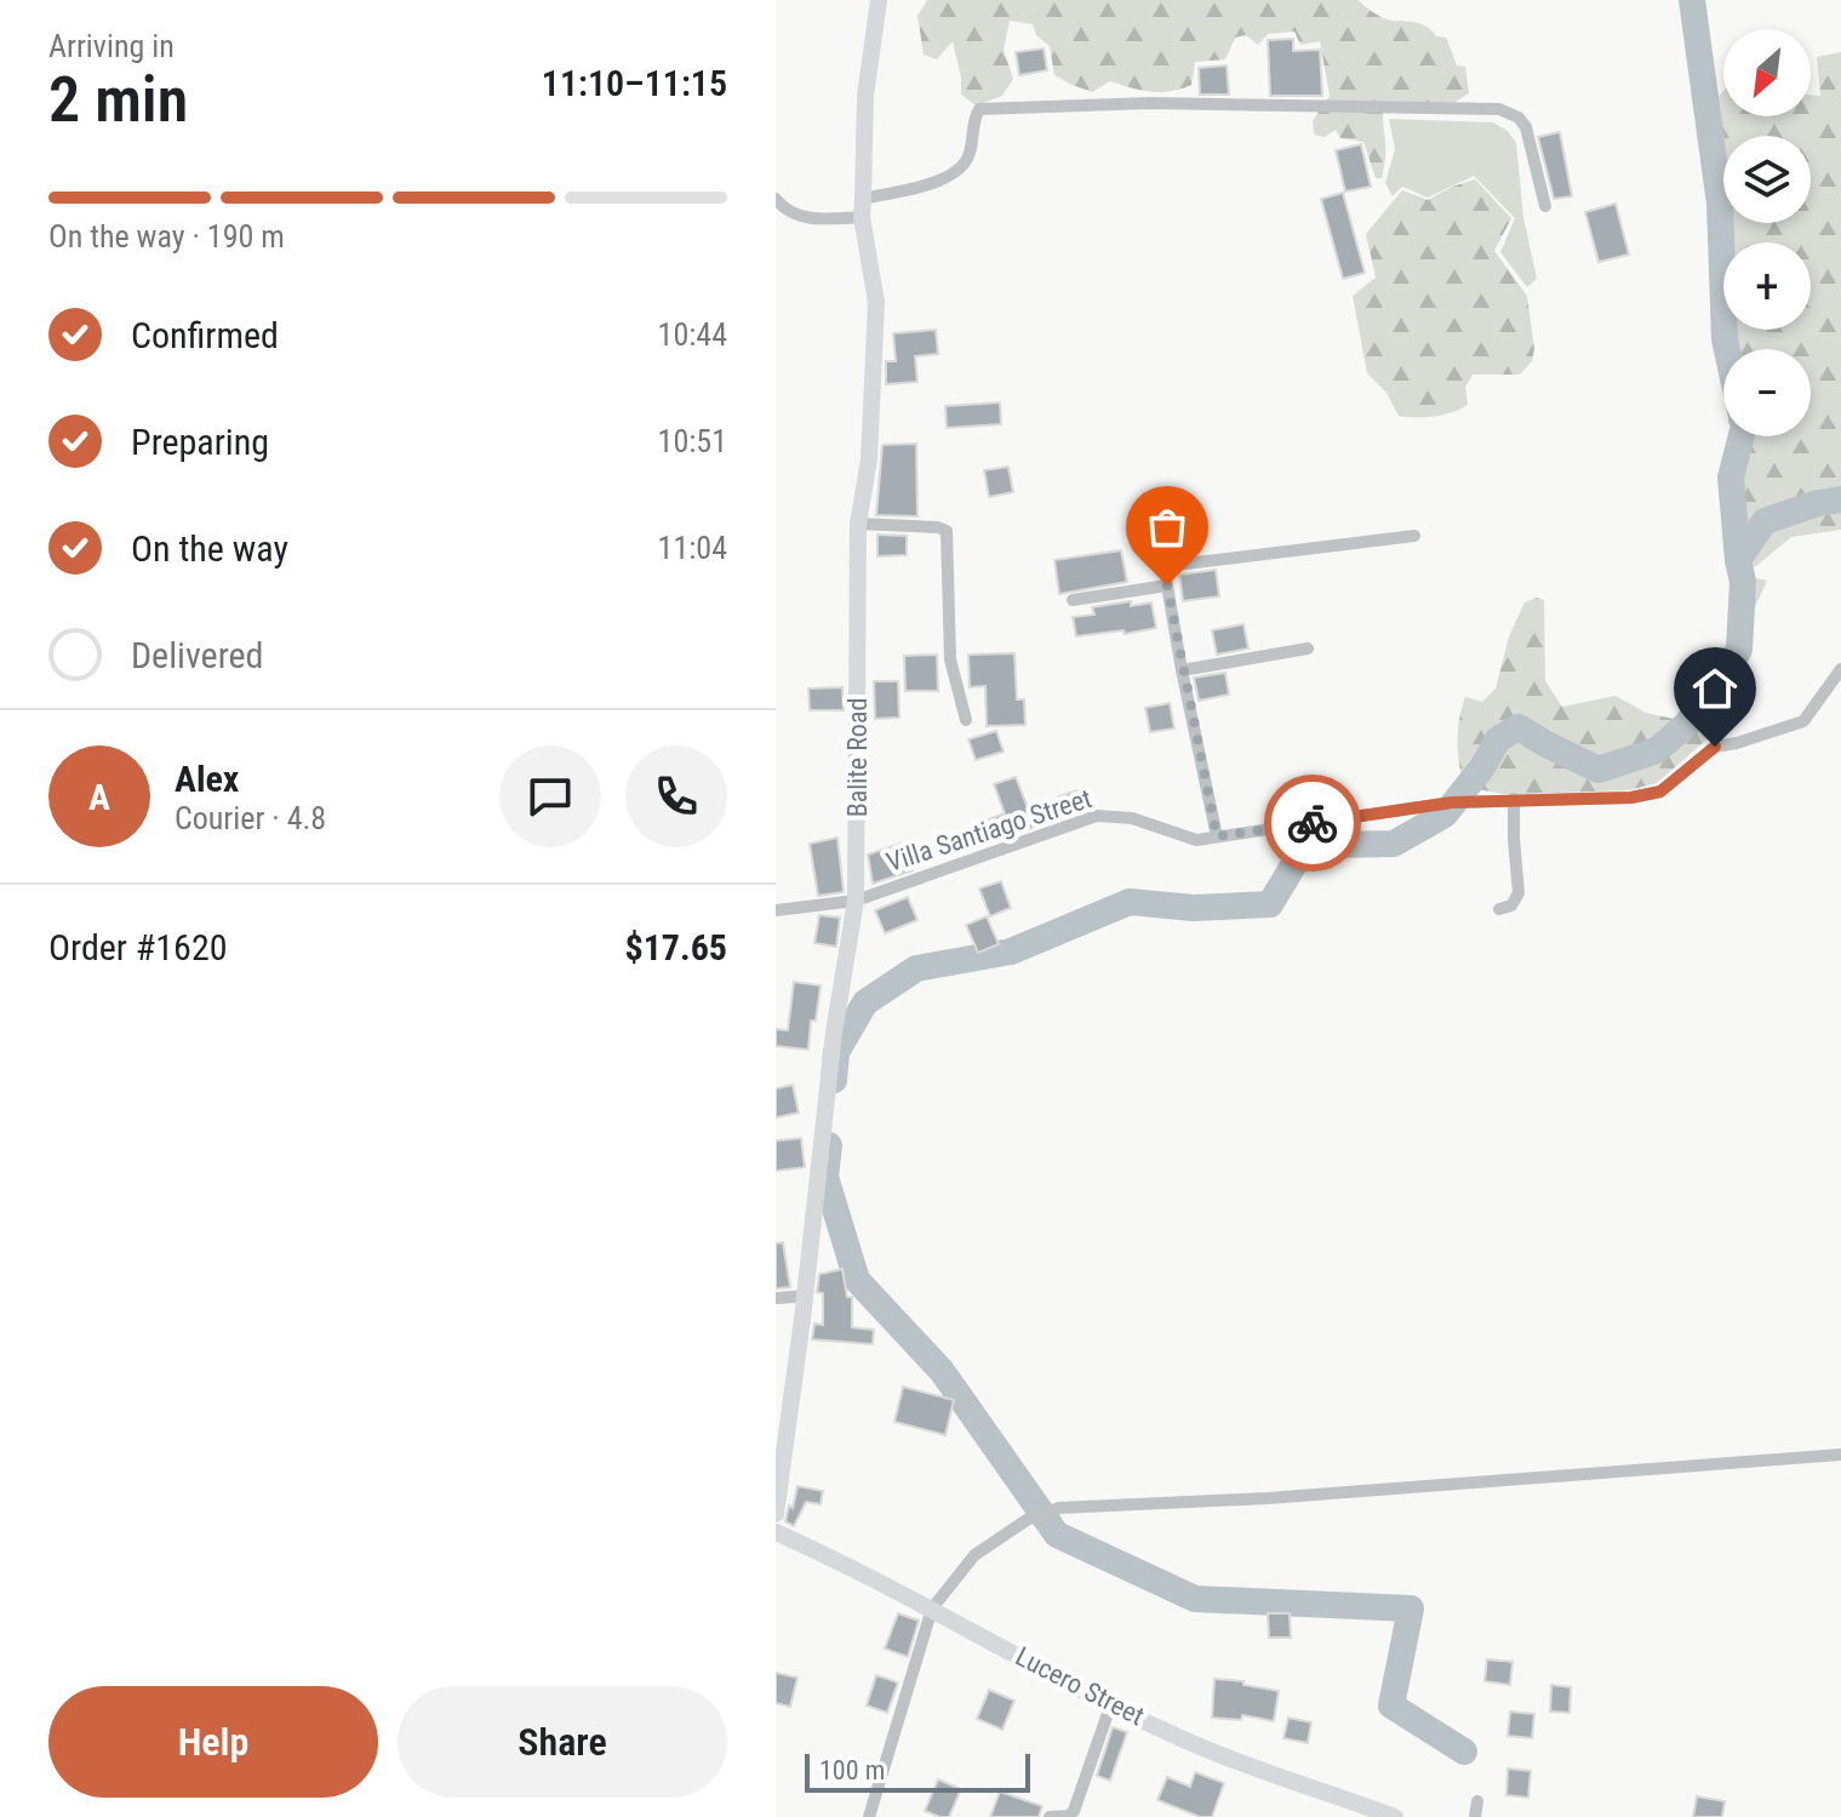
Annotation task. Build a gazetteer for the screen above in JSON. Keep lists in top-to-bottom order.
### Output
{
  "streets": {
    "street": ["Balite Road", "Villa Santiago Street", "Lucero Street"]
  },
  "crossings": [
    ["Balite Road", "Villa Santiago Street"]
  ],
  "scale_bar": "100 m",
  "north": "bottom left",
  "page": {
    "heading": ["2 min", "Arriving in", "11:10–11:15"],
    "panel": [
      "Alex",
      "Courier · 4.8",
      "Order #1620",
      "$17.65"
    ],
    "map_buttons": ["+", "−"],
    "bar": "On the way · 190 m",
    "list": [
      ["Confirmed", "10:44"],
      ["Preparing", "10:51"],
      ["On the way", "11:04"],
      "Delivered"
    ],
    "round": "A",
    "buttons": ["Help", "Share"],
    "scale": "100 m"
  }
}
